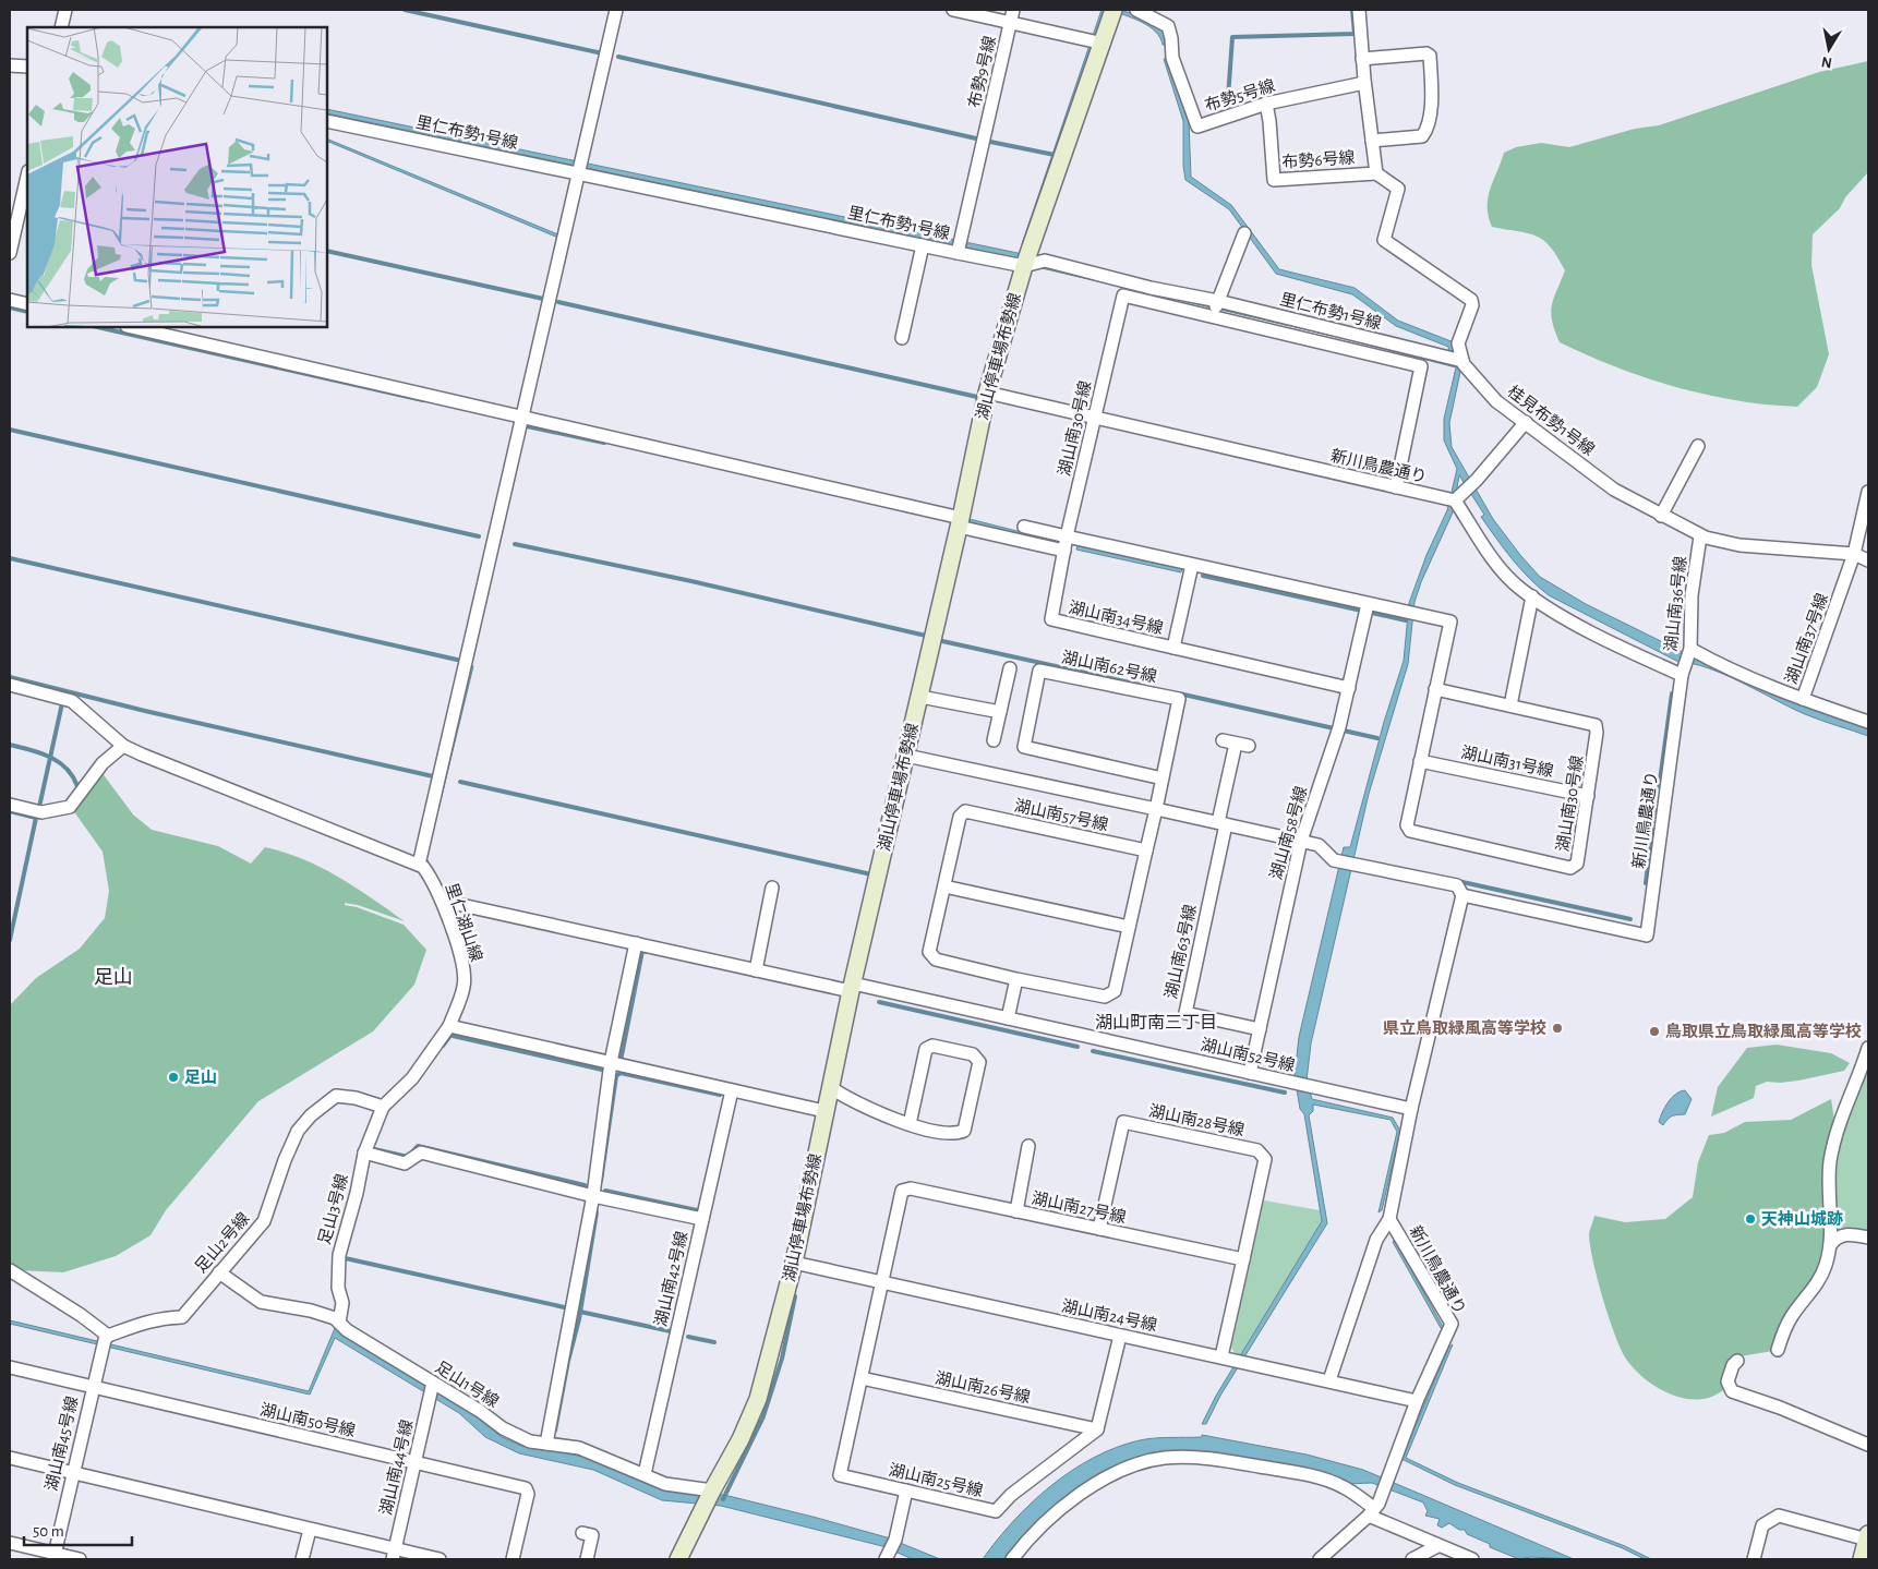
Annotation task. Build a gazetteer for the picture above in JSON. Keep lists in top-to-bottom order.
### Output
{
  "streets": {
    "main road": ["湖山停車場布勢線"],
    "street": [
      "布勢9号線",
      "布勢5号線",
      "里仁布勢1号線",
      "布勢6号線",
      "桂見布勢1号線",
      "湖山南30号線",
      "新川鳥農通り",
      "湖山南36号線",
      "湖山南34号線",
      "湖山南37号線",
      "湖山南62号線",
      "湖山南31号線",
      "湖山南57号線",
      "湖山南58号線",
      "里仁湖山線",
      "湖山南63号線",
      "湖山南52号線",
      "湖山南28号線",
      "湖山南27号線",
      "足山3号線",
      "足山2号線",
      "湖山南42号線",
      "湖山南24号線",
      "足山1号線",
      "湖山南26号線",
      "湖山南50号線",
      "湖山南45号線",
      "湖山南44号線",
      "湖山南25号線"
    ]
  },
  "crossings": [
    ["布勢9号線", "里仁布勢1号線"],
    ["布勢5号線", "布勢6号線"],
    ["里仁布勢1号線", "湖山停車場布勢線"],
    ["里仁布勢1号線", "桂見布勢1号線"],
    ["湖山停車場布勢線", "新川鳥農通り"],
    ["湖山停車場布勢線", "湖山南52号線"],
    ["湖山停車場布勢線", "湖山南24号線"],
    ["湖山停車場布勢線", "足山1号線"],
    ["桂見布勢1号線", "湖山南36号線"],
    ["桂見布勢1号線", "湖山南37号線"],
    ["湖山南30号線", "新川鳥農通り"],
    ["湖山南30号線", "湖山南34号線"],
    ["湖山南30号線", "湖山南31号線"],
    ["湖山南30号線", "湖山南58号線"],
    ["新川鳥農通り", "湖山南36号線"],
    ["新川鳥農通り", "湖山南52号線"],
    ["新川鳥農通り", "湖山南24号線"],
    ["湖山南62号線", "湖山南57号線"],
    ["湖山南58号線", "湖山南63号線"],
    ["湖山南58号線", "湖山南52号線"],
    ["里仁湖山線", "湖山南52号線"],
    ["湖山南28号線", "湖山南27号線"],
    ["湖山南27号線", "湖山南24号線"],
    ["湖山南27号線", "湖山南25号線"],
    ["足山3号線", "足山2号線"],
    ["足山3号線", "足山1号線"],
    ["足山2号線", "足山1号線"],
    ["足山2号線", "湖山南45号線"],
    ["湖山南42号線", "足山1号線"],
    ["湖山南24号線", "湖山南25号線"],
    ["足山1号線", "湖山南44号線"],
    ["湖山南26号線", "湖山南25号線"],
    ["湖山南50号線", "湖山南45号線"],
    ["湖山南50号線", "湖山南44号線"]
  ],
  "districts": ["足山", "湖山町南三丁目"],
  "places": [
    "県立鳥取緑風高等学校",
    "鳥取県立鳥取緑風高等学校",
    "足山",
    "天神山城跡"
  ],
  "scale_bar": "50 m",
  "north": "bottom"
}
